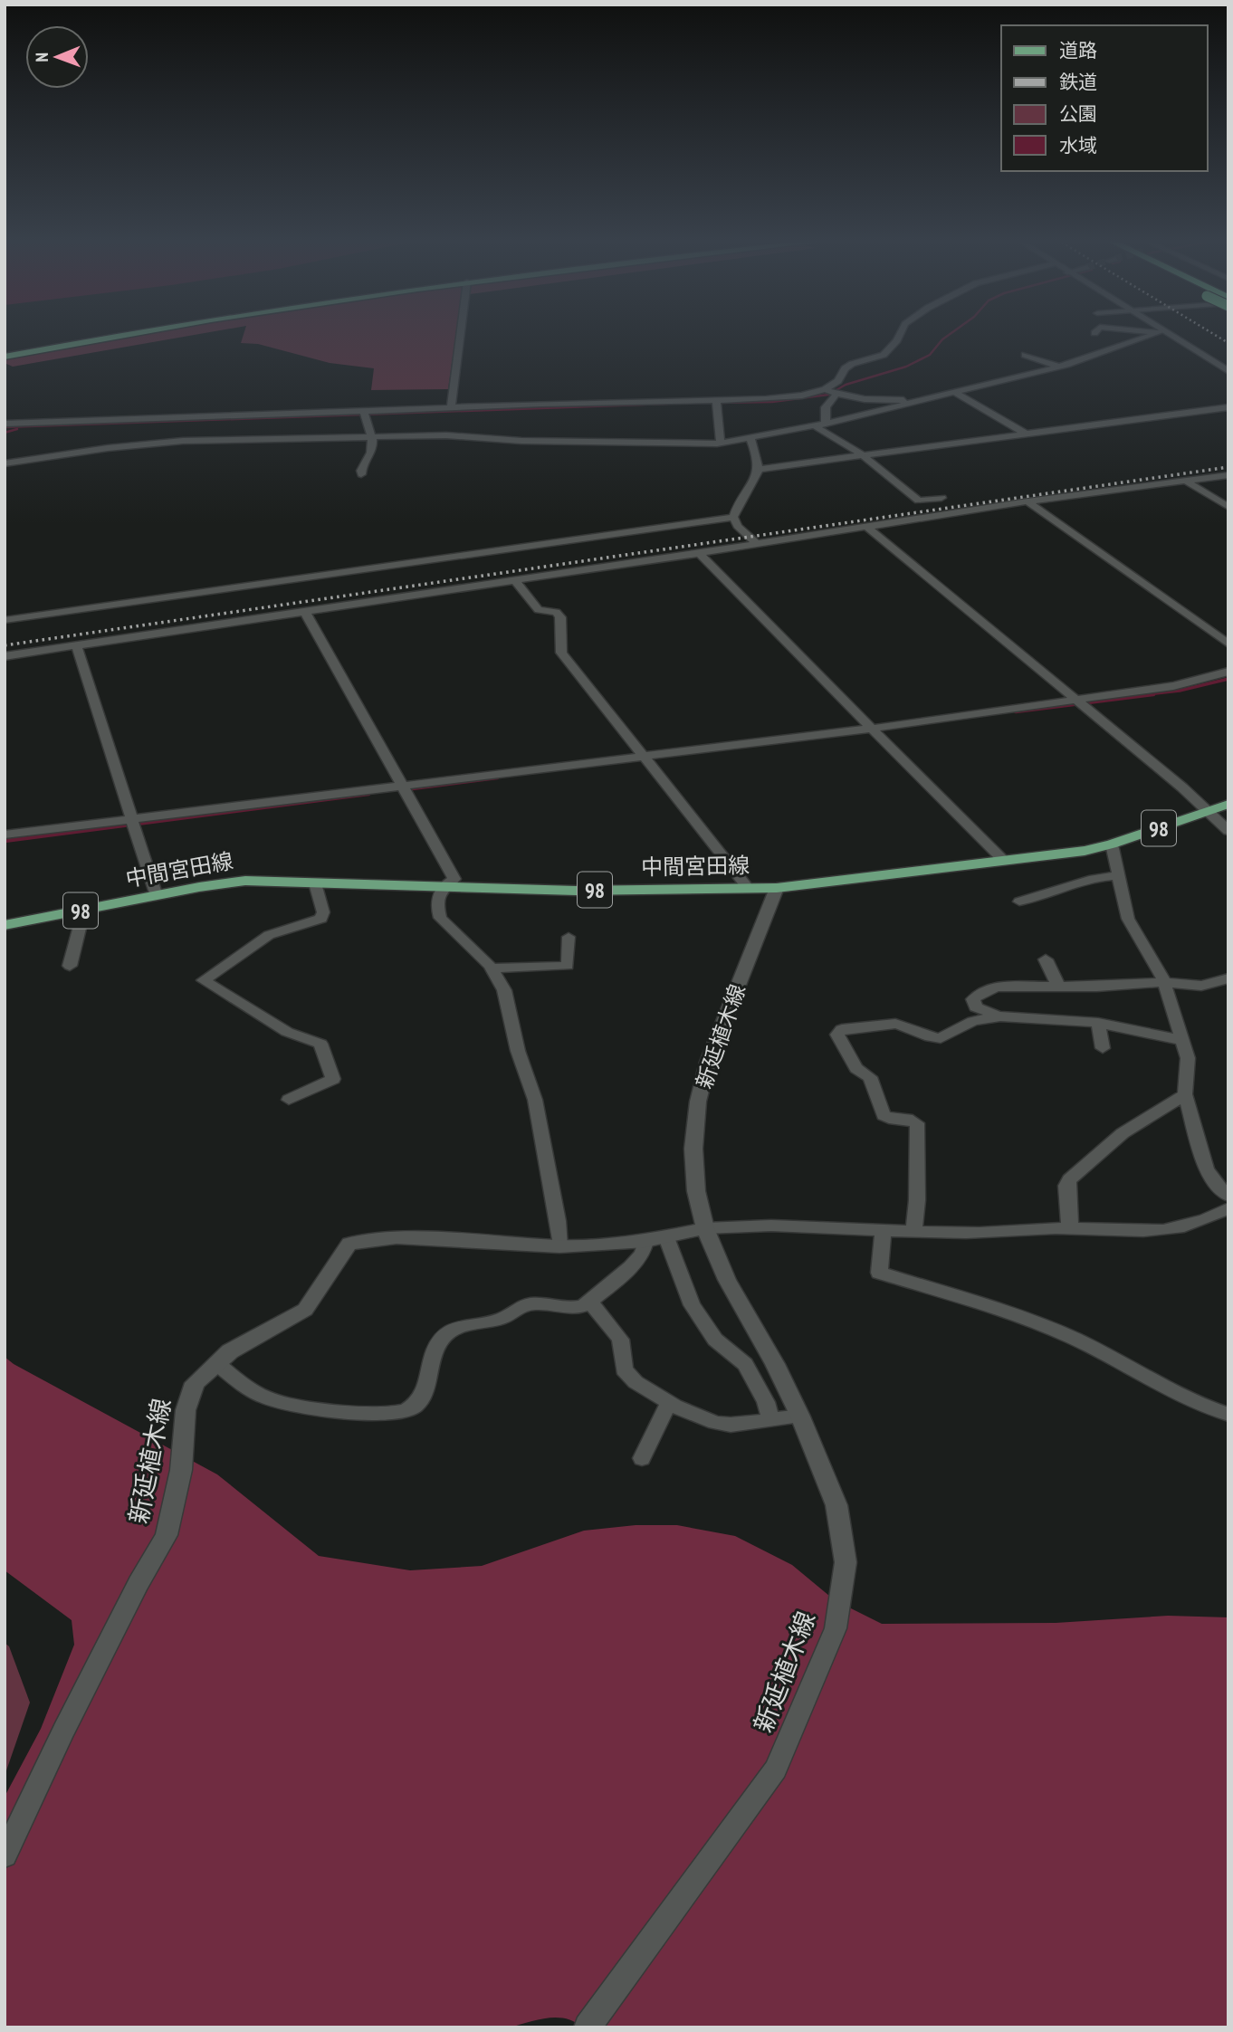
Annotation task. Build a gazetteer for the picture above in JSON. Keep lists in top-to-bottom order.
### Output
{
  "streets": {
    "main road": ["98", "中間宮田線", "新延植木線"]
  },
  "crossings": [
    ["中間宮田線", "新延植木線"]
  ],
  "legend": [
    "道路",
    "鉄道",
    "公園",
    "水域"
  ],
  "north": "left"
}
